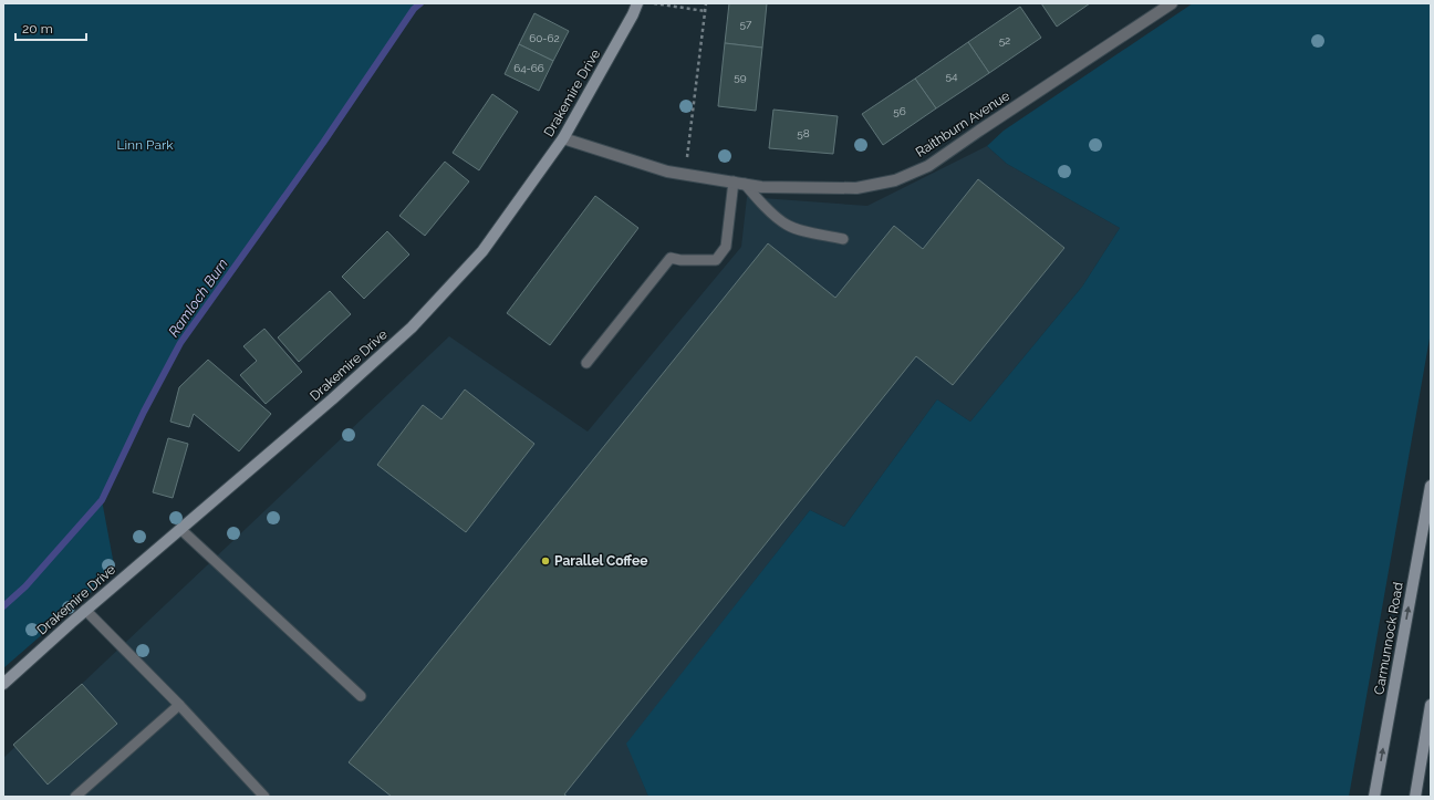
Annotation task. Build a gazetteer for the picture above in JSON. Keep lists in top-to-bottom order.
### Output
{
  "streets": {
    "street": ["Drakemire Drive", "Raithburn Avenue", "Carmunnock Road"]
  },
  "crossings": [
    ["Drakemire Drive", "Raithburn Avenue"]
  ],
  "one_way": ["Carmunnock Road"],
  "water": ["Ramloch Burn"],
  "parks": ["Linn Park"],
  "places": ["Parallel Coffee"],
  "house_numbers": [
    "57",
    "60-62",
    "52",
    "64-66",
    "54",
    "59",
    "56",
    "58"
  ],
  "scale_bar": "20 m"
}
